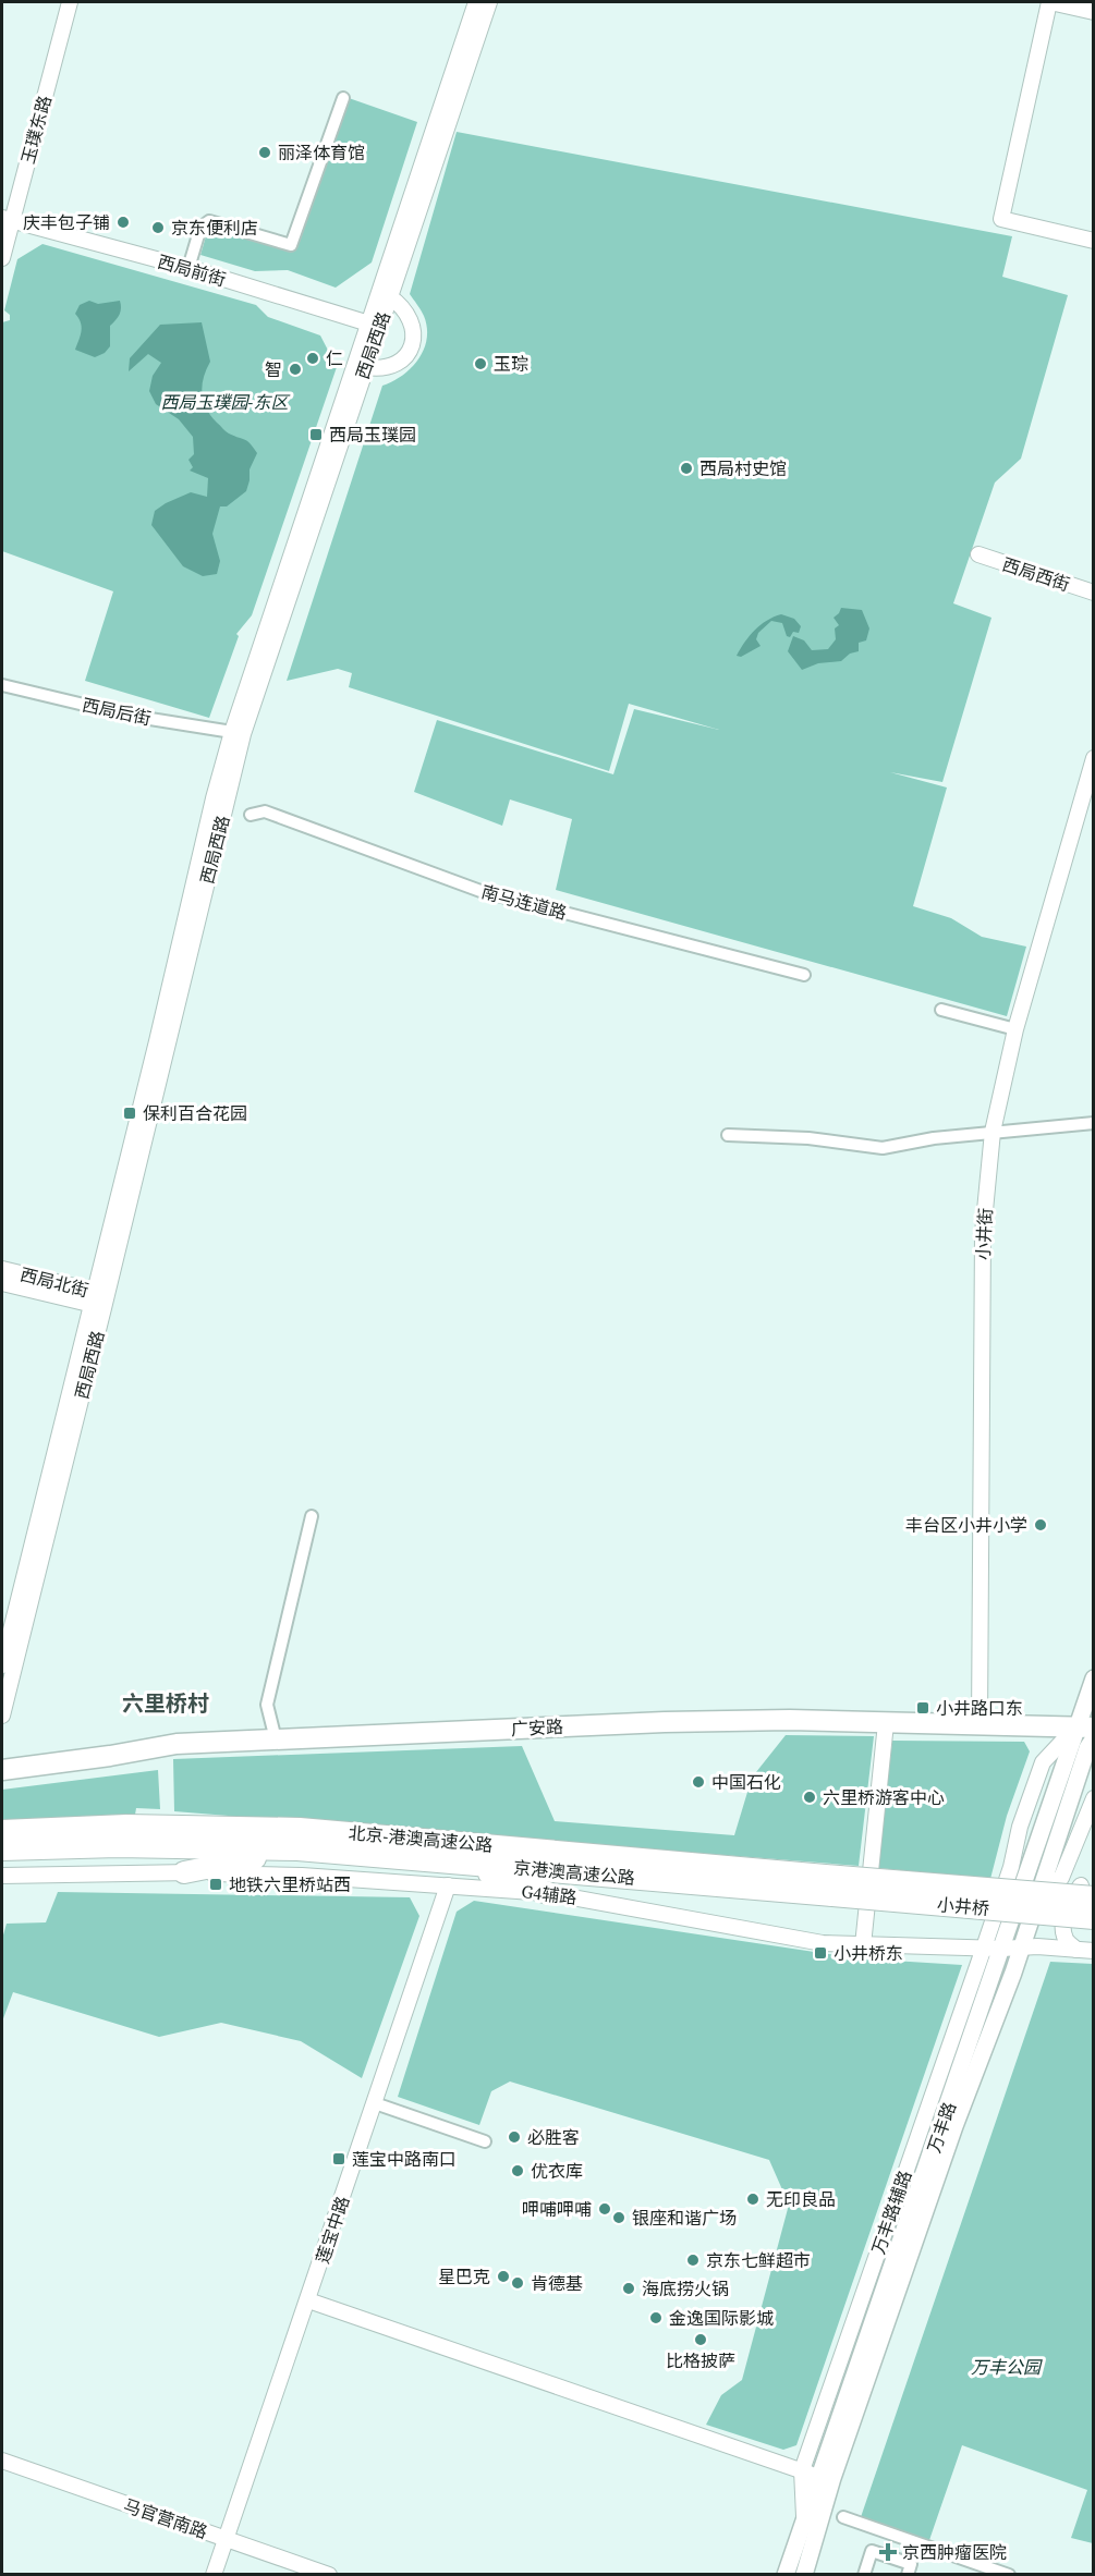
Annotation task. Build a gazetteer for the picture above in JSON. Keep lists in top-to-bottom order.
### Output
{
  "streets": {
    "highway": [
      "广安路",
      "北京-港澳高速公路",
      "京港澳高速公路",
      "小井桥"
    ],
    "main road": ["万丰路"],
    "street": [
      "玉璞东路",
      "西局前街",
      "西局西路",
      "西局西街",
      "西局后街",
      "南马连道路",
      "小井街",
      "西局北街",
      "G4辅路",
      "万丰路辅路",
      "莲宝中路",
      "马官营南路"
    ]
  },
  "crossings": [
    ["玉璞东路", "西局前街"],
    ["西局前街", "西局西路"],
    ["西局西路", "西局后街"],
    ["西局西路", "西局北街"],
    ["小井街", "广安路"],
    ["广安路", "万丰路"],
    ["广安路", "万丰路辅路"],
    ["北京-港澳高速公路", "京港澳高速公路"],
    ["北京-港澳高速公路", "小井桥"],
    ["京港澳高速公路", "小井桥"],
    ["G4辅路", "万丰路"],
    ["G4辅路", "万丰路辅路"],
    ["G4辅路", "莲宝中路"],
    ["万丰路", "万丰路辅路"],
    ["莲宝中路", "马官营南路"]
  ],
  "districts": ["六里桥村"],
  "parks": ["西局玉璞园-东区", "万丰公园"],
  "places": {
    "other": [
      "丽泽体育馆",
      "庆丰包子铺",
      "京东便利店",
      "仁",
      "玉琮",
      "智",
      "西局村史馆",
      "丰台区小井小学",
      "中国石化",
      "六里桥游客中心",
      "必胜客",
      "优衣库",
      "无印良品",
      "呷哺呷哺",
      "银座和谐广场",
      "京东七鲜超市",
      "星巴克",
      "肯德基",
      "海底捞火锅",
      "金逸国际影城",
      "比格披萨"
    ],
    "transit": [
      "西局玉璞园",
      "保利百合花园",
      "小井路口东",
      "地铁六里桥站西",
      "小井桥东",
      "莲宝中路南口"
    ],
    "health": ["京西肿瘤医院"]
  }
}
